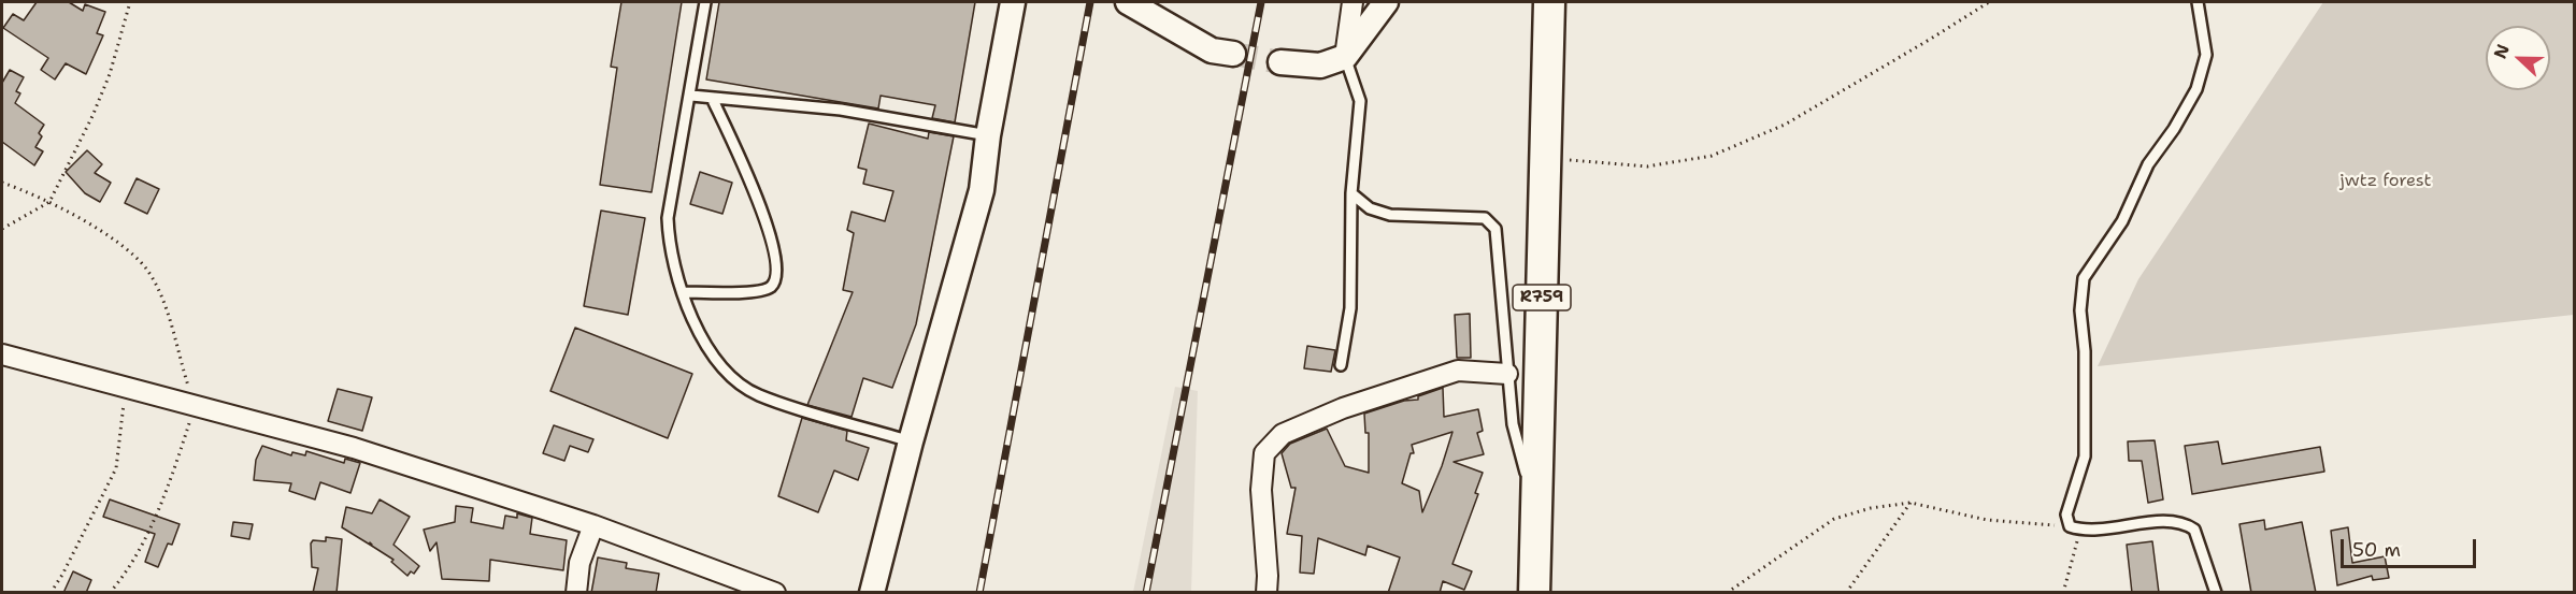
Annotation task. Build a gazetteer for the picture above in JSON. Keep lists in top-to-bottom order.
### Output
{
  "streets": {
    "main road": ["R759"]
  },
  "parks": ["jwtz forest"],
  "scale_bar": "50 m",
  "north": "left"
}
